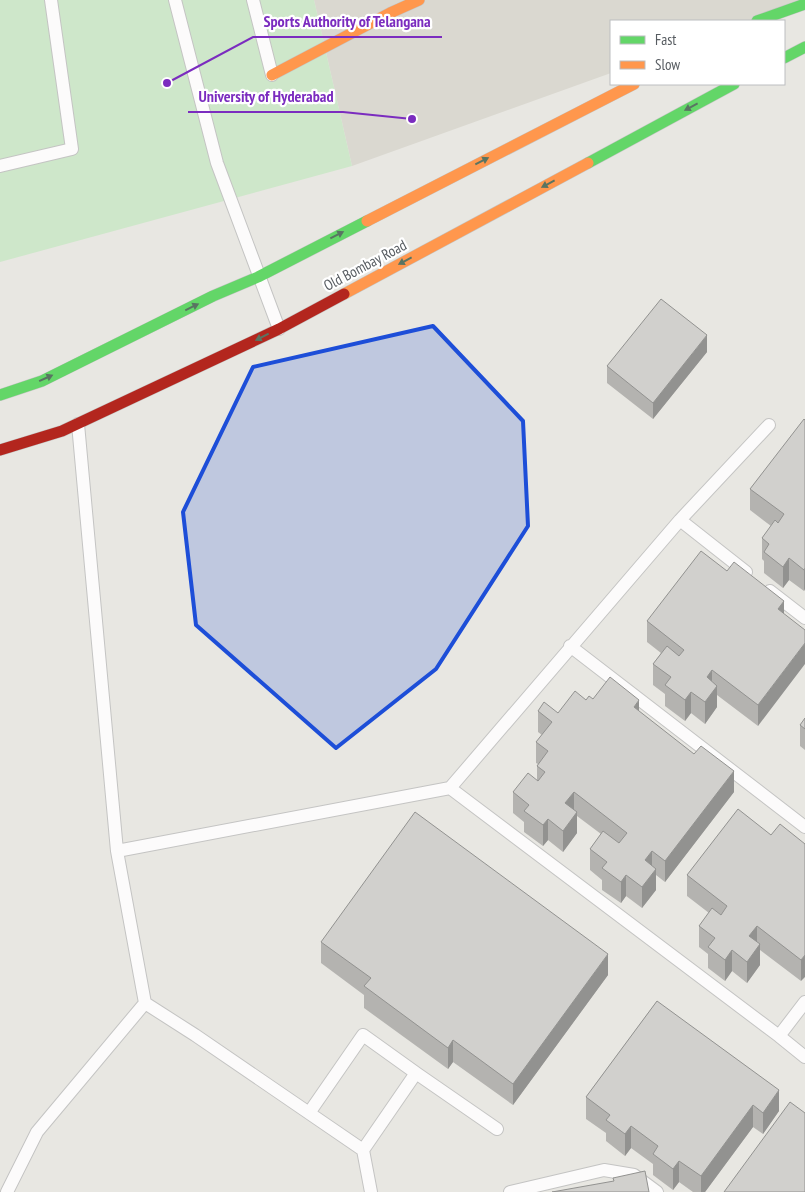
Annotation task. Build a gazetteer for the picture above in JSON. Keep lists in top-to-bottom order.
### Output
{
  "streets": {
    "main road": ["Old Bombay Road"]
  },
  "places": ["Sports Authority of Telangana", "University of Hyderabad"],
  "legend": ["Fast", "Slow"]
}
